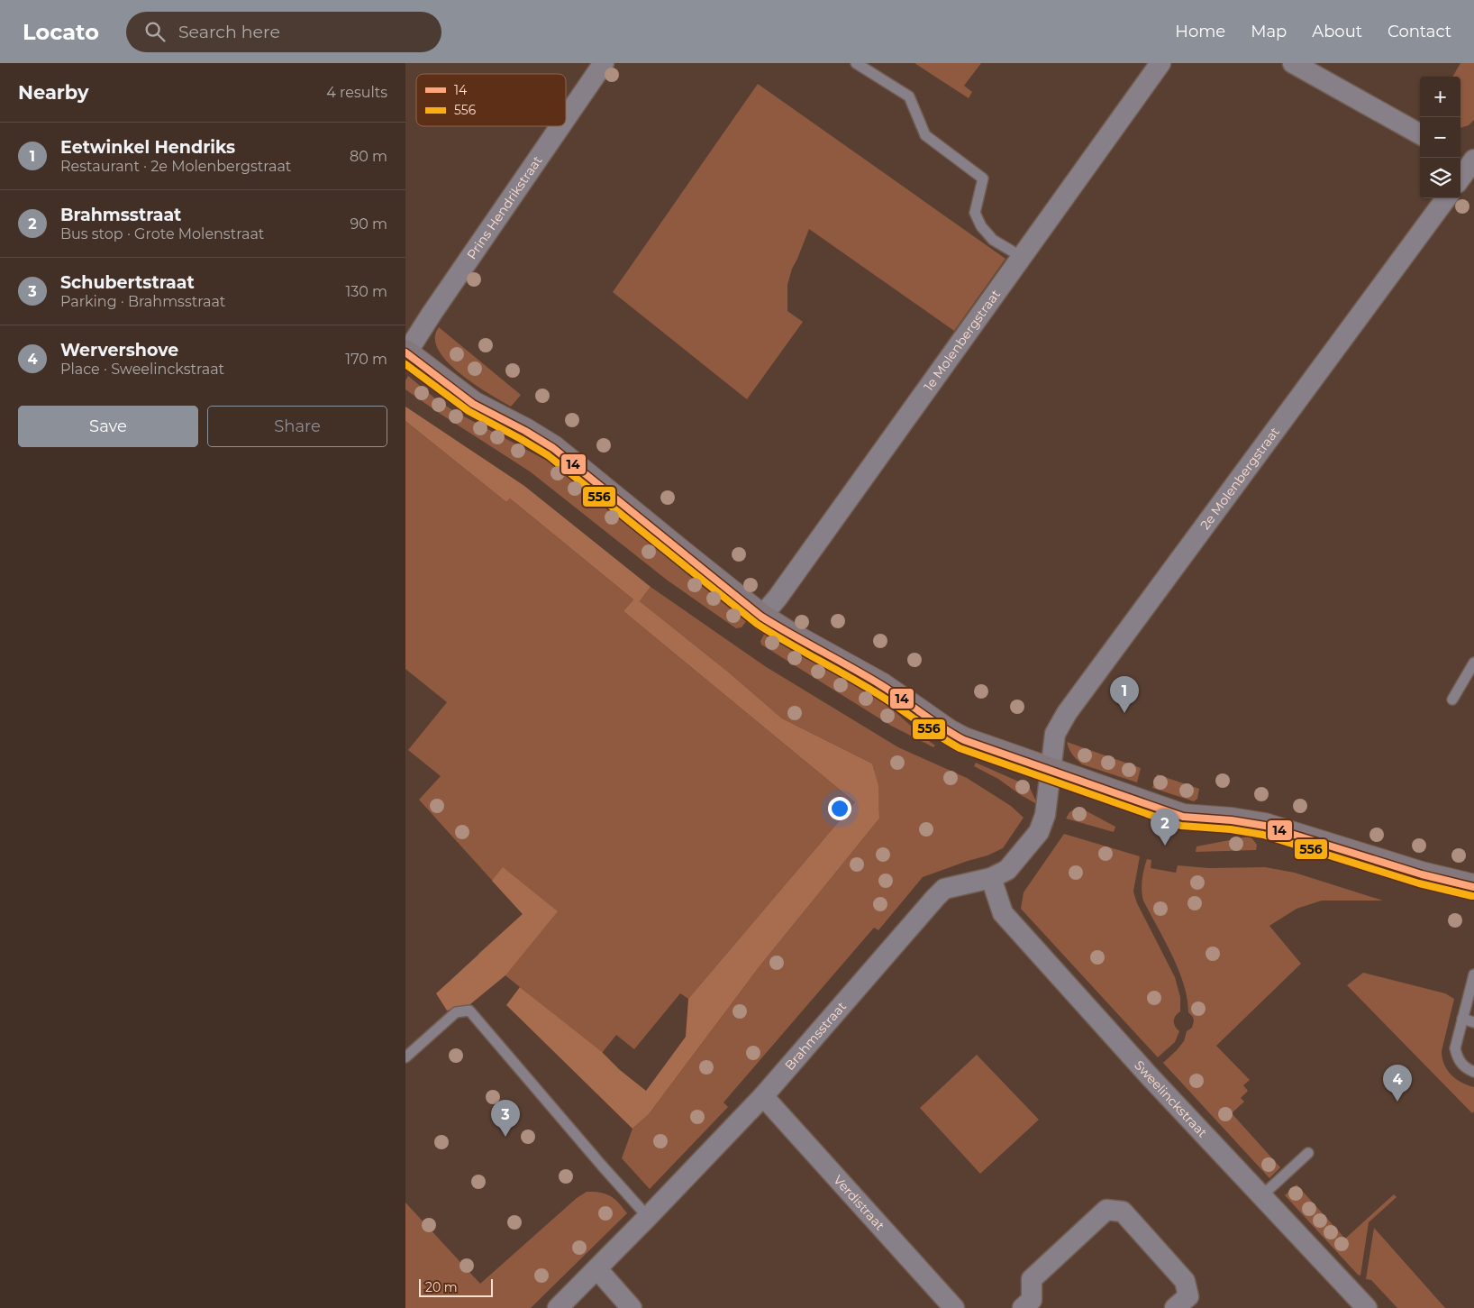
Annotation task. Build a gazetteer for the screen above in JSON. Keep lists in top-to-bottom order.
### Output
{
  "streets": {
    "street": [
      "Prins Hendrikstraat",
      "1e Molenbergstraat",
      "2e Molenbergstraat",
      "Brahmsstraat",
      "Sweelinckstraat",
      "Verdistraat"
    ]
  },
  "crossings": [
    ["2e Molenbergstraat", "Brahmsstraat"],
    ["Brahmsstraat", "Sweelinckstraat"],
    ["Brahmsstraat", "Verdistraat"]
  ],
  "lines": ["transit line 14", "transit line 556"],
  "legend": ["14", "556"],
  "scale_bar": "20 m",
  "page": {
    "header": "Locato",
    "search": "Search here",
    "nav": [
      "Home",
      "Map",
      "About",
      "Contact"
    ],
    "heading": ["Nearby", "4 results"],
    "map_buttons": ["+", "−"],
    "list": [
      {
        "mark": "1",
        "name": "Eetwinkel Hendriks",
        "note": "Restaurant · 2e Molenbergstraat",
        "value": "80 m"
      },
      {
        "mark": "2",
        "name": "Brahmsstraat",
        "note": "Bus stop · Grote Molenstraat",
        "value": "90 m"
      },
      {
        "mark": "3",
        "name": "Schubertstraat",
        "note": "Parking · Brahmsstraat",
        "value": "130 m"
      },
      {
        "mark": "4",
        "name": "Wervershove",
        "note": "Place · Sweelinckstraat",
        "value": "170 m"
      }
    ],
    "buttons": ["Save", "Share"],
    "pins": [
      "1",
      "2",
      "4",
      "3"
    ],
    "scale": "20 m"
  }
}
